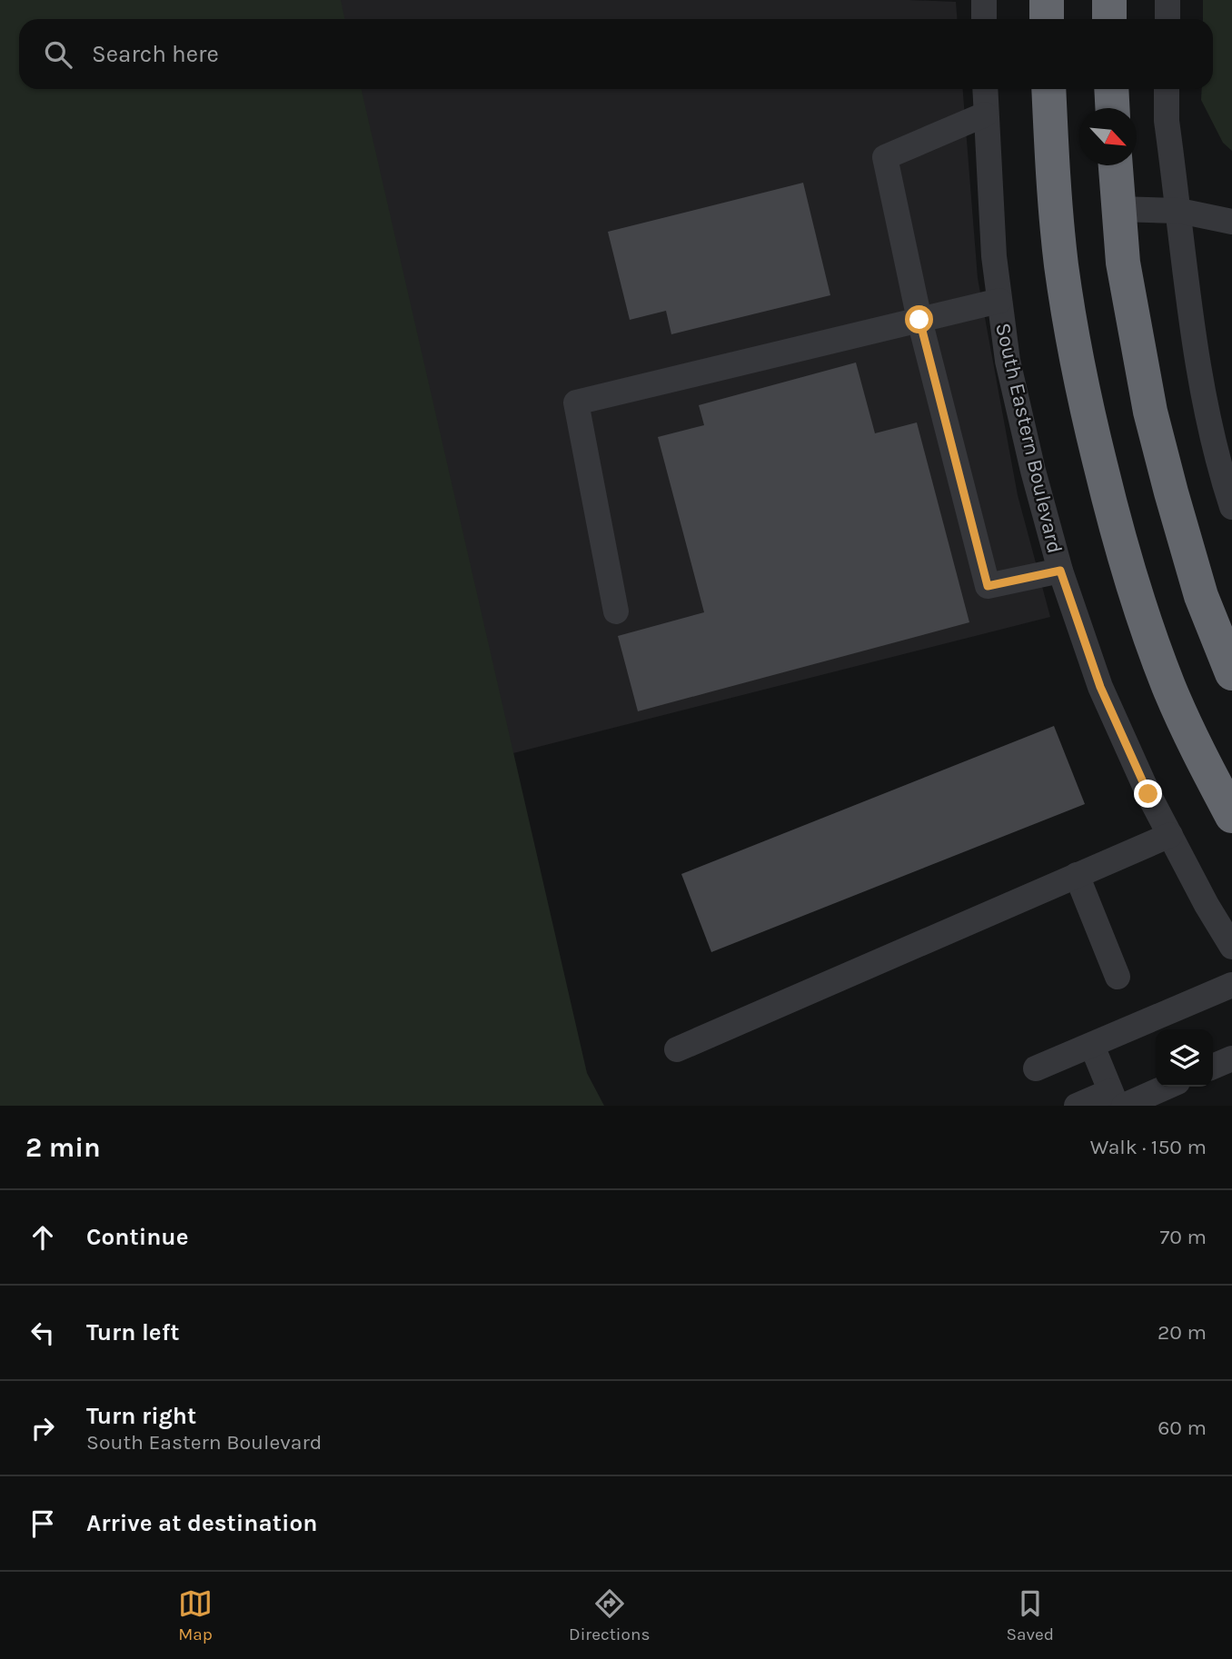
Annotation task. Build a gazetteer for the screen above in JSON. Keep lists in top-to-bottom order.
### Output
{
  "streets": {
    "street": ["South Eastern Boulevard"]
  },
  "north": "bottom right",
  "page": {
    "search": "Search here",
    "heading": ["2 min", "Walk · 150 m"],
    "list": [
      ["Continue", "70 m"],
      ["Turn left", "20 m"],
      ["Turn right", "South Eastern Boulevard", "60 m"],
      "Arrive at destination"
    ],
    "nav": ["Map", "Directions", "Saved"]
  }
}
